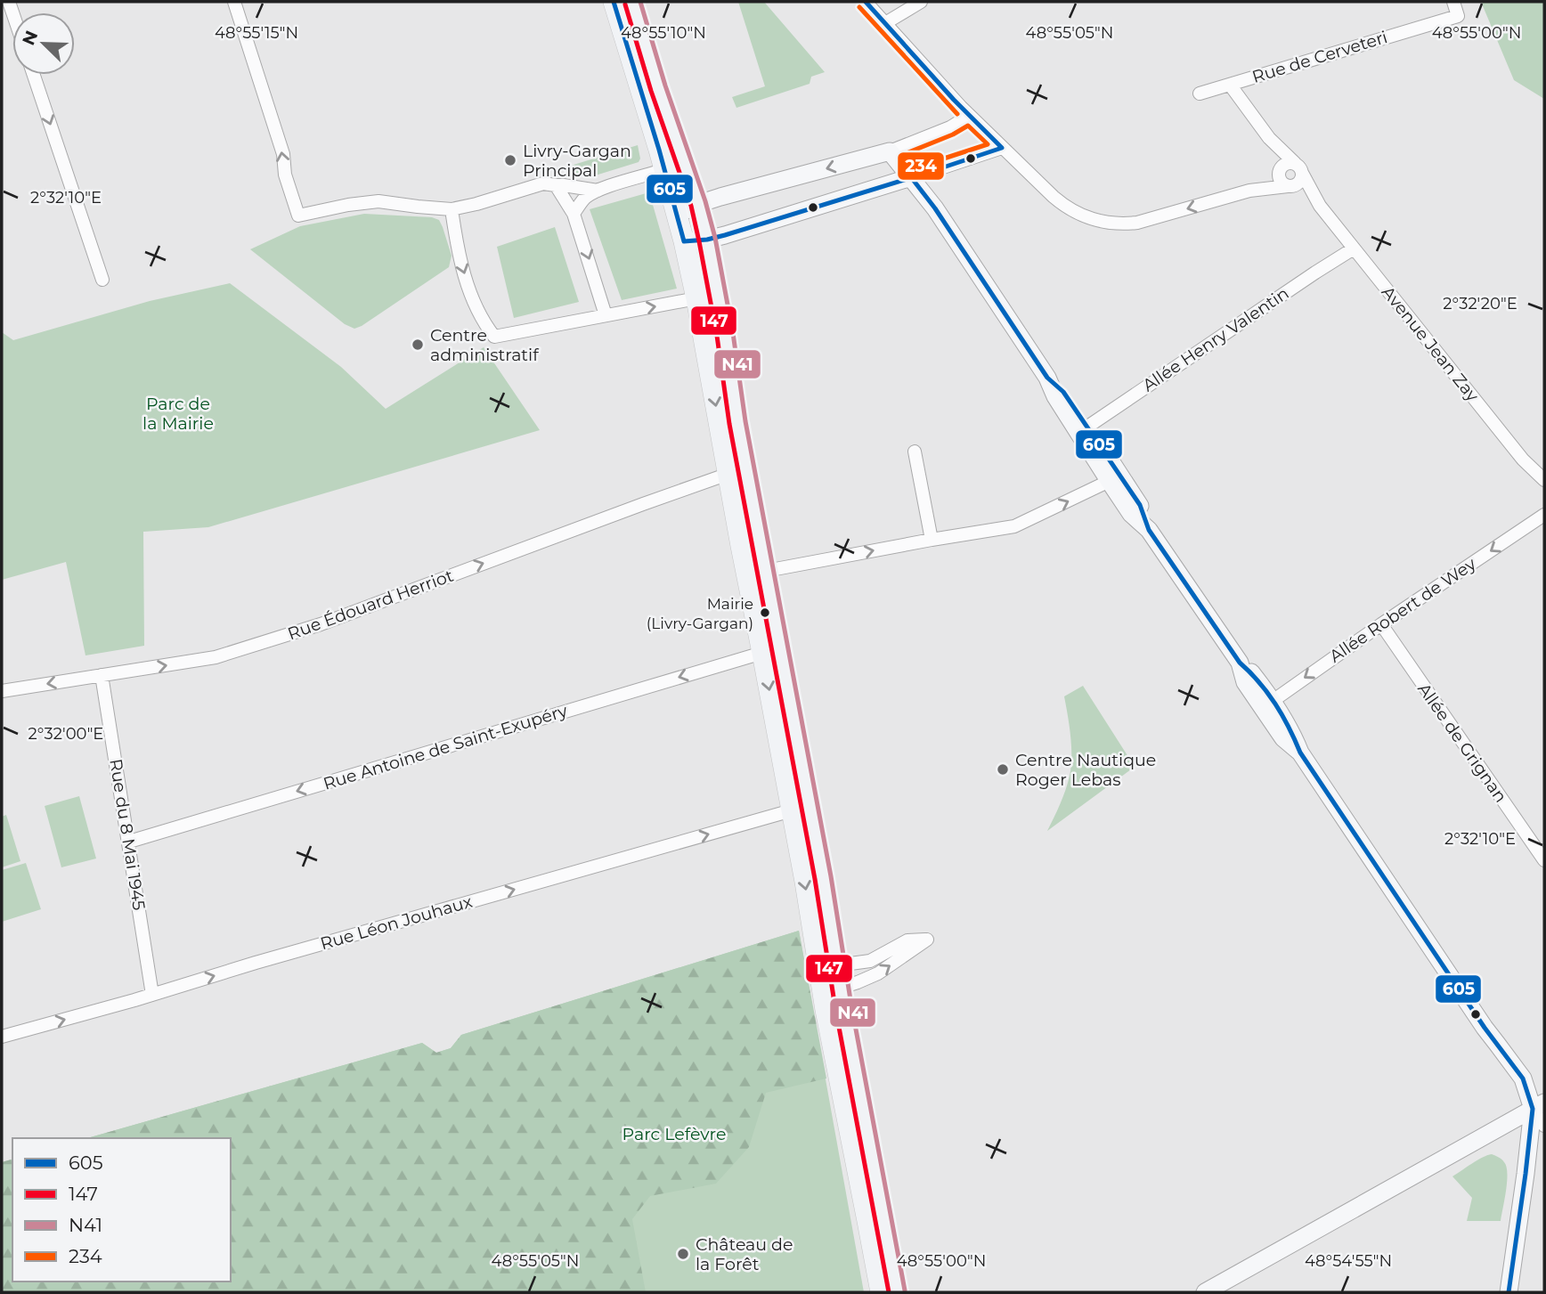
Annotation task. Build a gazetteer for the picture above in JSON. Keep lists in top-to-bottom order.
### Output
{
  "streets": {
    "street": [
      "Rue de Cerveteri",
      "Allée Henry Valentin",
      "Avenue Jean Zay",
      "Rue Édouard Herriot",
      "Allée Robert de Wey",
      "Allée de Grignan",
      "Rue Antoine de Saint-Exupéry",
      "Rue du 8 Mai 1945",
      "Rue Léon Jouhaux"
    ]
  },
  "crossings": [
    ["Rue de Cerveteri", "Avenue Jean Zay"],
    ["Allée Henry Valentin", "Avenue Jean Zay"],
    ["Rue Édouard Herriot", "Rue du 8 Mai 1945"],
    ["Allée Robert de Wey", "Allée de Grignan"],
    ["Rue Antoine de Saint-Exupéry", "Rue du 8 Mai 1945"],
    ["Rue du 8 Mai 1945", "Rue Léon Jouhaux"]
  ],
  "one_way": ["Allée Robert de Wey", "Rue Antoine de Saint-Exupéry", "Rue Léon Jouhaux"],
  "parks": ["Parc de la Mairie", "Parc Lefèvre"],
  "places": [
    "Livry-Gargan Principal",
    "Centre administratif",
    "Mairie (Livry-Gargan)",
    "Centre Nautique Roger Lebas",
    "Château de la Forêt"
  ],
  "lines": [
    "transit line 605",
    "transit line N41",
    "transit line 147",
    "transit line 234"
  ],
  "legend": [
    "605",
    "147",
    "N41",
    "234"
  ],
  "north": "top left",
  "coordinates": [
    "48°55'15\"N",
    "48°55'10\"N",
    "48°55'05\"N",
    "48°55'00\"N",
    "2°32'10\"E",
    "2°32'20\"E",
    "2°32'00\"E",
    "48°54'55\"N"
  ]
}
